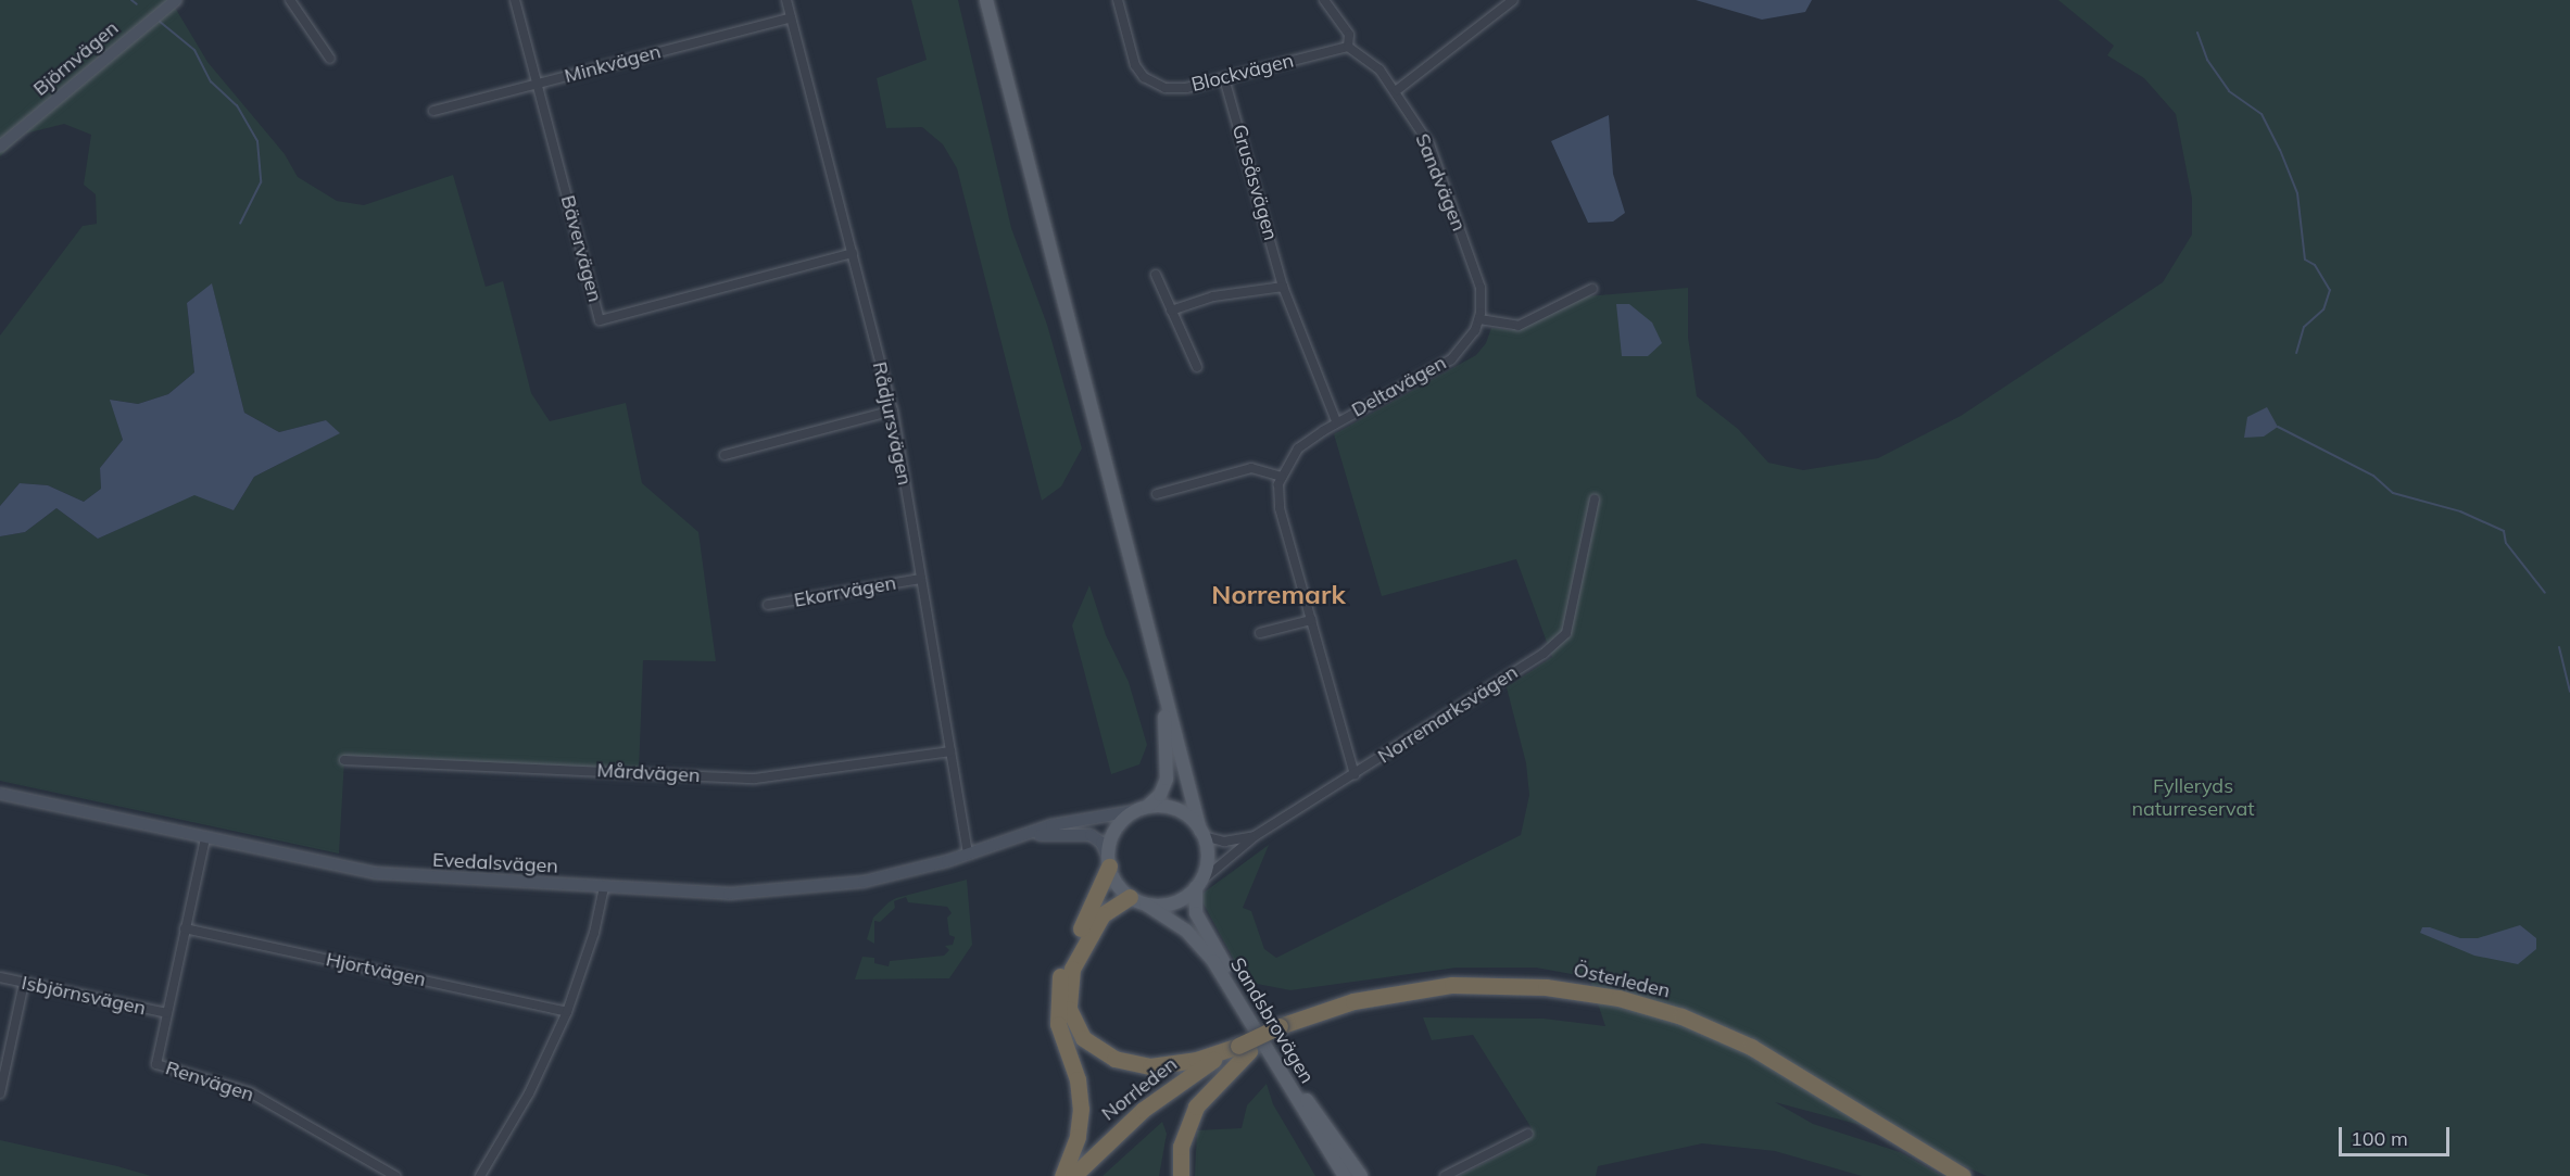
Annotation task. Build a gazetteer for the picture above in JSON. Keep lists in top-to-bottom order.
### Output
{
  "streets": {
    "highway": ["Österleden", "Norrleden"],
    "main road": ["Sandsbrovägen"],
    "street": [
      "Björnvägen",
      "Minkvägen",
      "Blockvägen",
      "Grusåsvägen",
      "Sandvägen",
      "Bävervägen",
      "Deltavägen",
      "Rådjursvägen",
      "Ekorrvägen",
      "Norremarksvägen",
      "Mårdvägen",
      "Evedalsvägen",
      "Hjortvägen",
      "Isbjörnsvägen",
      "Renvägen"
    ]
  },
  "crossings": [
    ["Minkvägen", "Bävervägen"],
    ["Minkvägen", "Rådjursvägen"],
    ["Blockvägen", "Grusåsvägen"],
    ["Blockvägen", "Sandvägen"],
    ["Grusåsvägen", "Deltavägen"],
    ["Sandvägen", "Deltavägen"],
    ["Bävervägen", "Rådjursvägen"],
    ["Deltavägen", "Norremarksvägen"],
    ["Rådjursvägen", "Ekorrvägen"],
    ["Rådjursvägen", "Mårdvägen"],
    ["Rådjursvägen", "Evedalsvägen"],
    ["Norremarksvägen", "Evedalsvägen"],
    ["Norremarksvägen", "Sandsbrovägen"],
    ["Evedalsvägen", "Sandsbrovägen"],
    ["Evedalsvägen", "Renvägen"],
    ["Hjortvägen", "Renvägen"],
    ["Österleden", "Norrleden"],
    ["Isbjörnsvägen", "Renvägen"]
  ],
  "districts": ["Norremark"],
  "parks": ["Fylleryds naturreservat"],
  "scale_bar": "100 m"
}
